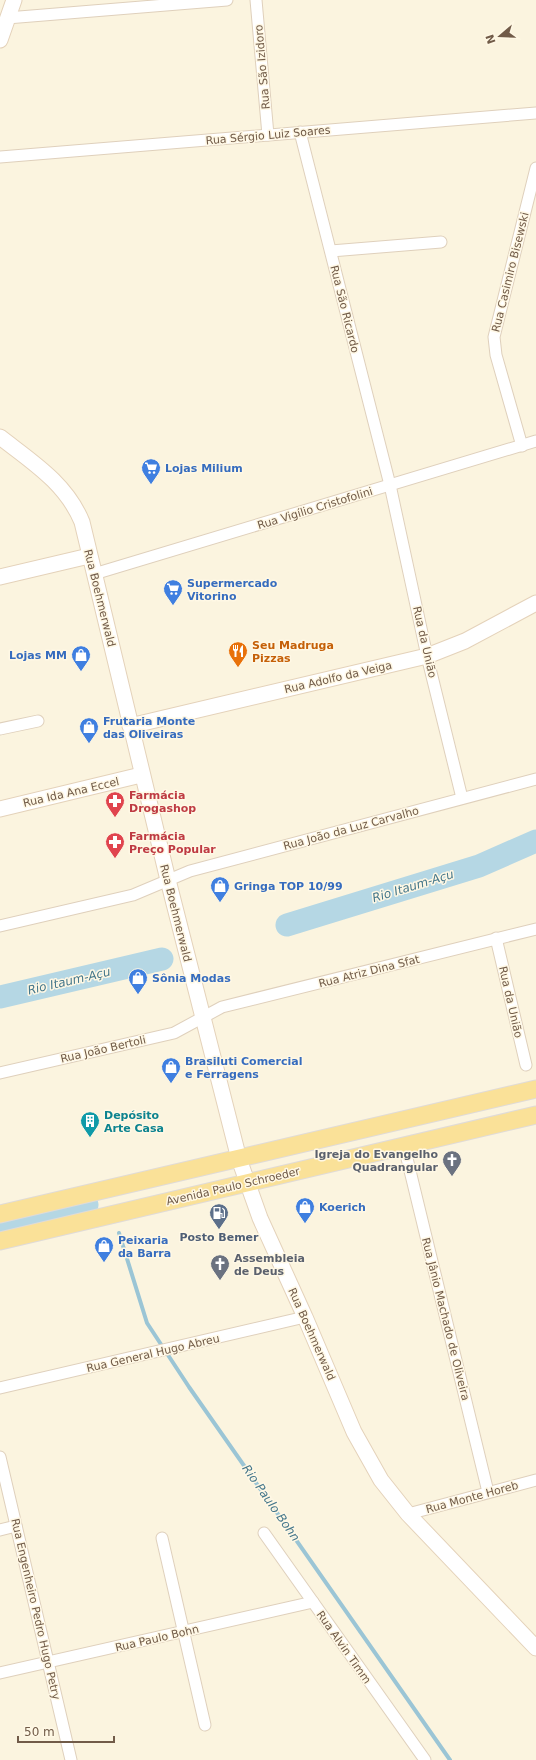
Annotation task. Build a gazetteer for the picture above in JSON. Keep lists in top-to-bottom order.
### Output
{
  "streets": {
    "main road": [
      "Rua Boehmerwald",
      "Rua Adolfo da Veiga",
      "Rua Ida Ana Eccel",
      "Avenida Paulo Schroeder"
    ],
    "street": [
      "Rua São Izidoro",
      "Rua Sérgio Luiz Soares",
      "Rua Casimiro Bisewski",
      "Rua São Ricardo",
      "Rua Vigílio Cristofolini",
      "Rua da União",
      "Rua João da Luz Carvalho",
      "Rua Atriz Dina Sfat",
      "Rua João Bertoli",
      "Rua Jânio Machado de Oliveira",
      "Rua General Hugo Abreu",
      "Rua Monte Horeb",
      "Rua Engenheiro Pedro Hugo Petry",
      "Rua Paulo Bohn",
      "Rua Alvin Timm"
    ]
  },
  "crossings": [
    ["Rua São Izidoro", "Rua Sérgio Luiz Soares"],
    ["Rua Sérgio Luiz Soares", "Rua São Ricardo"],
    ["Rua Casimiro Bisewski", "Rua Vigílio Cristofolini"],
    ["Rua São Ricardo", "Rua Vigílio Cristofolini"],
    ["Rua São Ricardo", "Rua da União"],
    ["Rua Vigílio Cristofolini", "Rua Boehmerwald"],
    ["Rua Vigílio Cristofolini", "Rua da União"],
    ["Rua Boehmerwald", "Rua Adolfo da Veiga"],
    ["Rua Boehmerwald", "Rua Ida Ana Eccel"],
    ["Rua Boehmerwald", "Rua João da Luz Carvalho"],
    ["Rua Boehmerwald", "Rua Atriz Dina Sfat"],
    ["Rua Boehmerwald", "Rua João Bertoli"],
    ["Rua Boehmerwald", "Avenida Paulo Schroeder"],
    ["Rua Boehmerwald", "Rua General Hugo Abreu"],
    ["Rua Boehmerwald", "Rua Monte Horeb"],
    ["Rua da União", "Rua Adolfo da Veiga"],
    ["Rua da União", "Rua João da Luz Carvalho"],
    ["Rua da União", "Rua Atriz Dina Sfat"],
    ["Rua Atriz Dina Sfat", "Rua João Bertoli"],
    ["Avenida Paulo Schroeder", "Rua Jânio Machado de Oliveira"],
    ["Rua Jânio Machado de Oliveira", "Rua Monte Horeb"],
    ["Rua Engenheiro Pedro Hugo Petry", "Rua Paulo Bohn"],
    ["Rua Paulo Bohn", "Rua Alvin Timm"]
  ],
  "water": ["Rio Itaum-Açu", "Rio Paulo Bohn"],
  "places": {
    "supermarket": ["Lojas Milium", "Supermercado Vitorino"],
    "restaurant": ["Seu Madruga Pizzas"],
    "shop": [
      "Lojas MM",
      "Frutaria Monte das Oliveiras",
      "Gringa TOP 10/99",
      "Sônia Modas",
      "Brasiluti Comercial e Ferragens",
      "Koerich",
      "Peixaria da Barra"
    ],
    "pharmacy": ["Farmácia Drogashop", "Farmácia Preço Popular"],
    "building": ["Depósito Arte Casa"],
    "church": ["Igreja do Evangelho Quadrangular", "Assembleia de Deus"],
    "fuel station": ["Posto Bemer"]
  },
  "scale_bar": "50 m",
  "north": "left"
}
